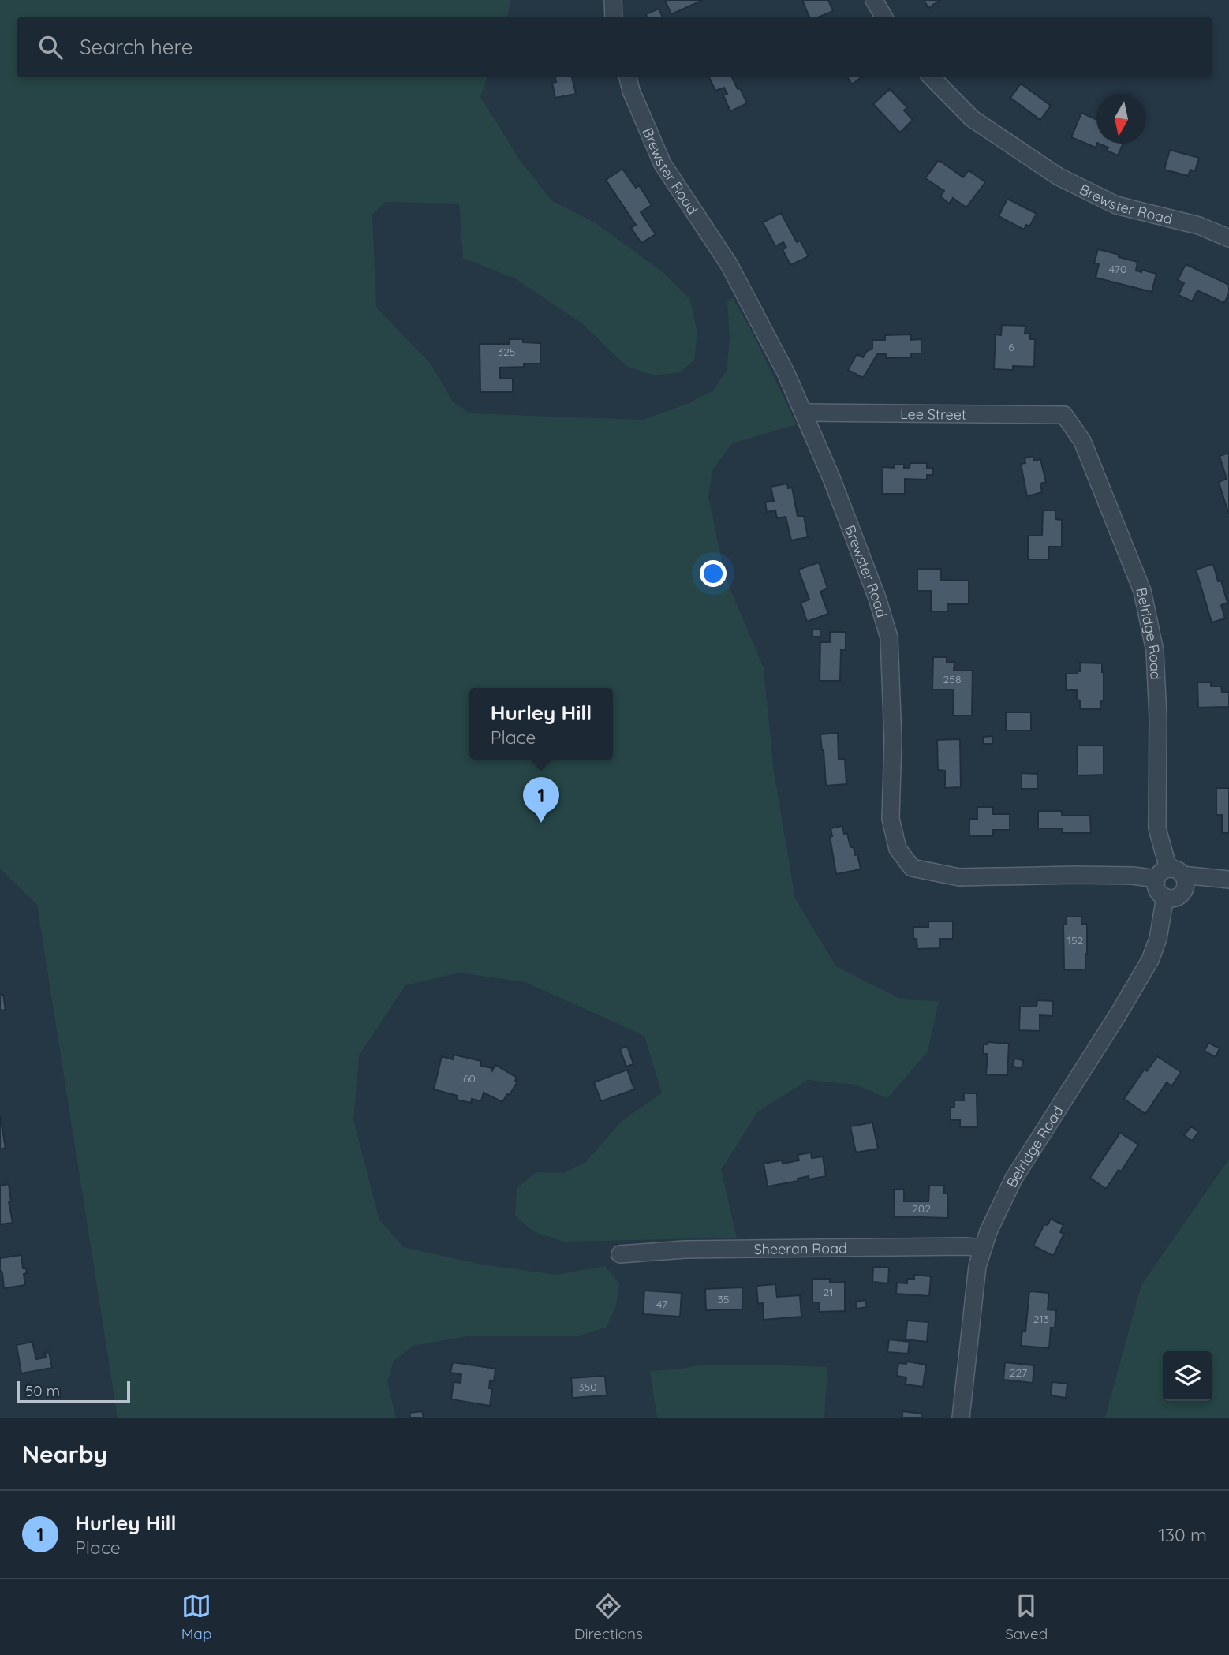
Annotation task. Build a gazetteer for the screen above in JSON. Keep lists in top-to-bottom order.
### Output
{
  "streets": {
    "street": [
      "Brewster Road",
      "Lee Street",
      "Belridge Road",
      "Sheeran Road"
    ]
  },
  "crossings": [
    ["Brewster Road", "Lee Street"],
    ["Brewster Road", "Belridge Road"],
    ["Lee Street", "Belridge Road"],
    ["Belridge Road", "Sheeran Road"]
  ],
  "house_numbers": [
    "470",
    "6",
    "325",
    "258",
    "152",
    "60",
    "202",
    "21",
    "35",
    "47",
    "213",
    "227",
    "350"
  ],
  "scale_bar": "50 m",
  "north": "bottom",
  "page": {
    "search": "Search here",
    "popup": ["Hurley Hill", "Place"],
    "pins": "1",
    "scale": "50 m",
    "heading": "Nearby",
    "list": [
      {
        "mark": "1",
        "name": "Hurley Hill",
        "note": "Place",
        "value": "130 m"
      }
    ],
    "nav": ["Map", "Directions", "Saved"]
  }
}
